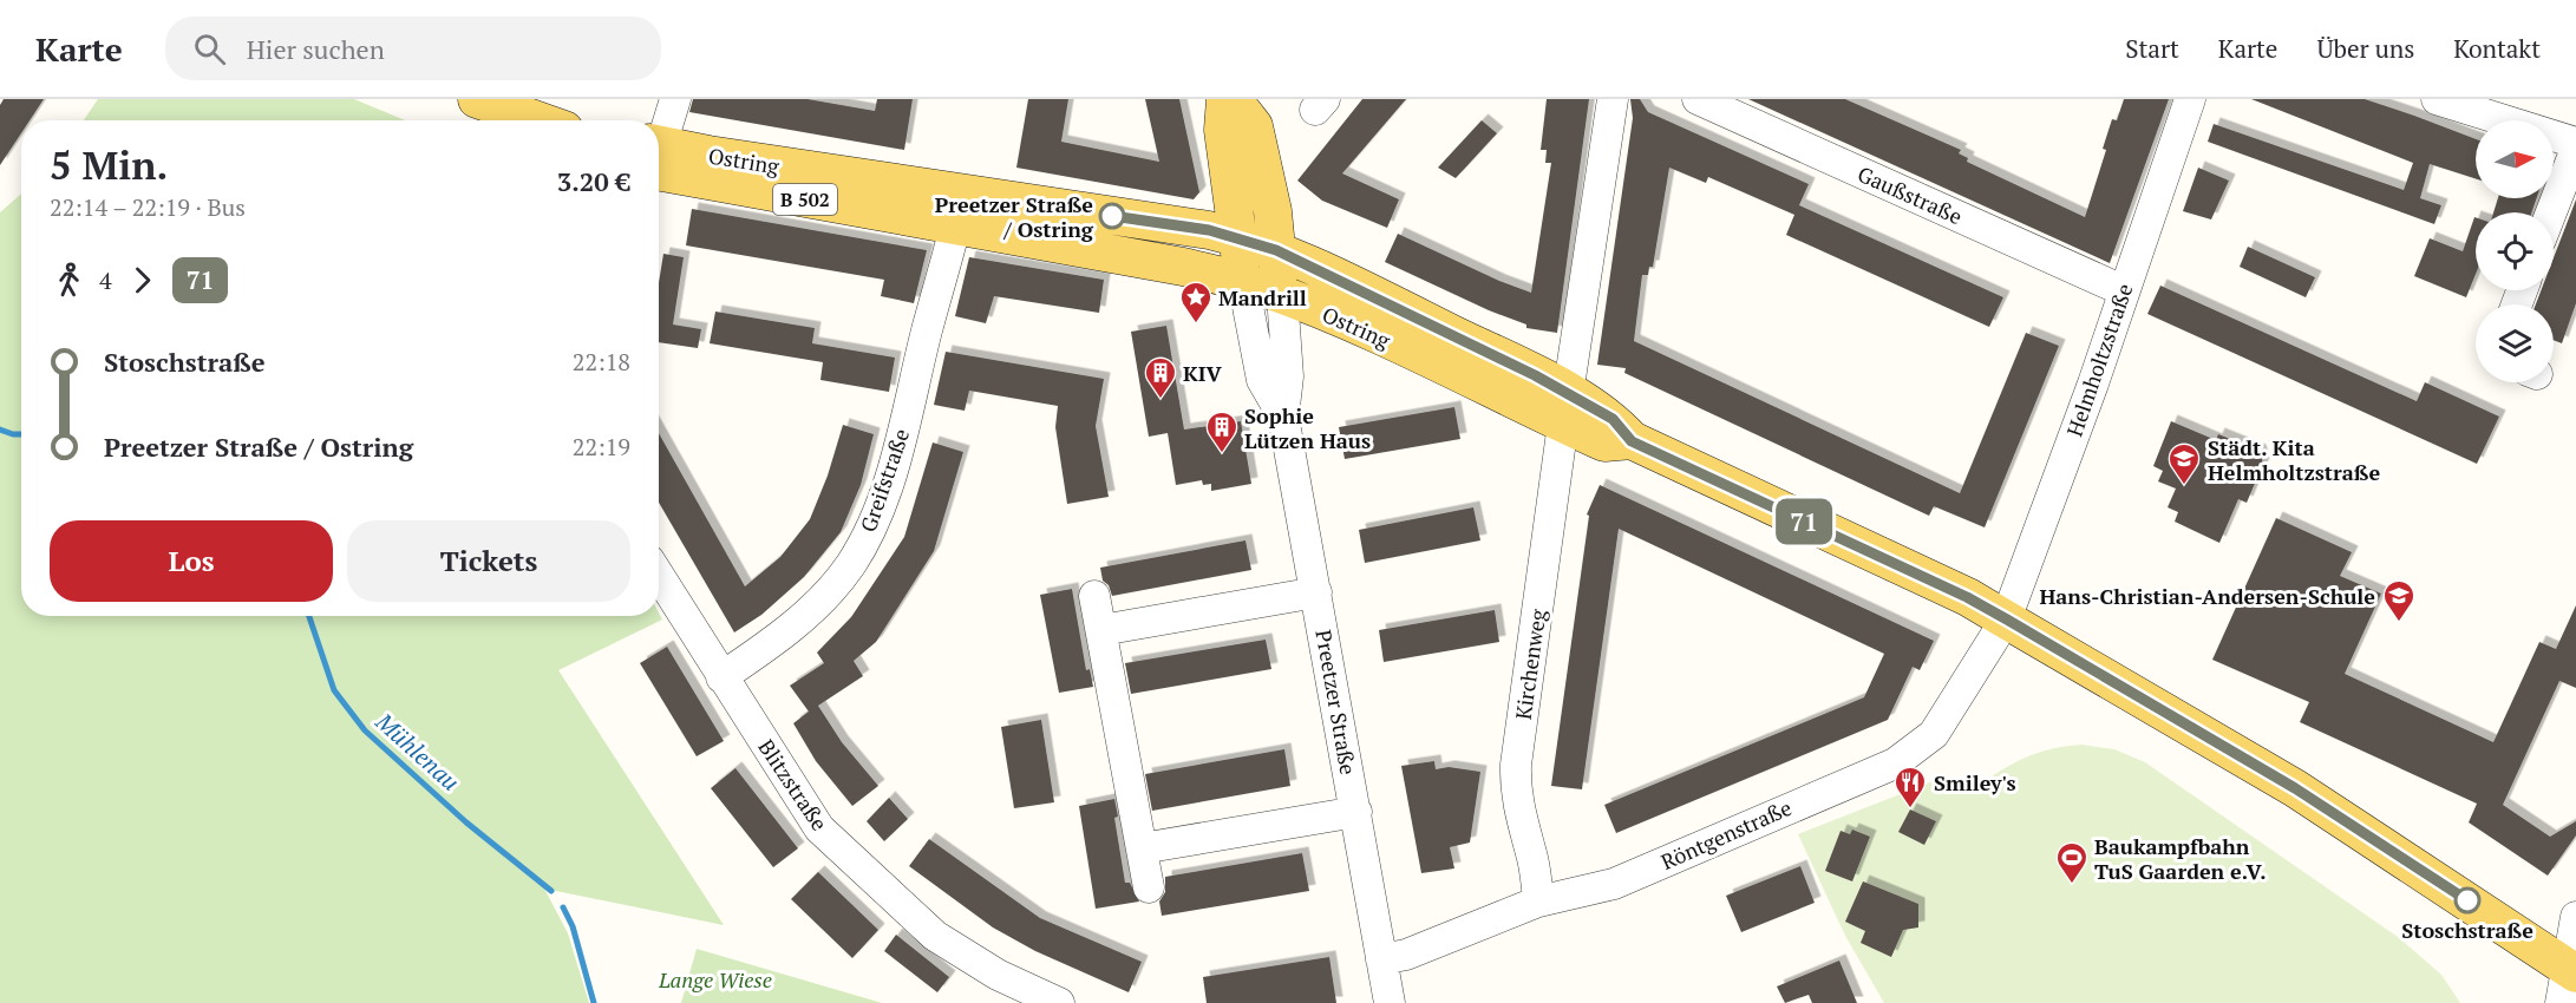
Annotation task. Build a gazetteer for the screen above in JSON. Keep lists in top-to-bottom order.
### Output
{
  "streets": {
    "main road": ["Ostring", "B 502", "Preetzer Straße"],
    "street": [
      "Gaußstraße",
      "Helmholtzstraße",
      "Greifstraße",
      "Kirchenweg",
      "Blitzstraße",
      "Röntgenstraße"
    ]
  },
  "crossings": [
    ["Ostring", "Helmholtzstraße"],
    ["Ostring", "Greifstraße"],
    ["Ostring", "Kirchenweg"],
    ["Ostring", "Preetzer Straße"],
    ["Ostring", "Röntgenstraße"],
    ["Gaußstraße", "Helmholtzstraße"],
    ["Helmholtzstraße", "Röntgenstraße"],
    ["Greifstraße", "Blitzstraße"],
    ["Kirchenweg", "Röntgenstraße"],
    ["Preetzer Straße", "Röntgenstraße"]
  ],
  "water": ["Mühlenau"],
  "parks": ["Lange Wiese"],
  "places": {
    "other": ["Preetzer Straße / Ostring", "Stoschstraße"],
    "place": ["Mandrill"],
    "building": ["KIV", "Sophie Lützen Haus"],
    "school or university": ["Städt. Kita Helmholtzstraße", "Hans-Christian-Andersen-Schule"],
    "restaurant": ["Smiley's"],
    "sports": ["Baukampfbahn TuS Gaarden e.V."]
  },
  "lines": ["bus line 71"],
  "north": "right",
  "page": {
    "header": "Karte",
    "search": "Hier suchen",
    "nav": [
      "Start",
      "Karte",
      "Über uns",
      "Kontakt"
    ],
    "on_map": "71",
    "heading": ["5 Min.", "22:14 – 22:19 · Bus", "3.20 €"],
    "legs": ["4", "71"],
    "list": [
      {
        "name": "Stoschstraße",
        "value": "22:18"
      },
      {
        "name": "Preetzer Straße / Ostring",
        "value": "22:19"
      }
    ],
    "buttons": ["Los", "Tickets"]
  }
}
